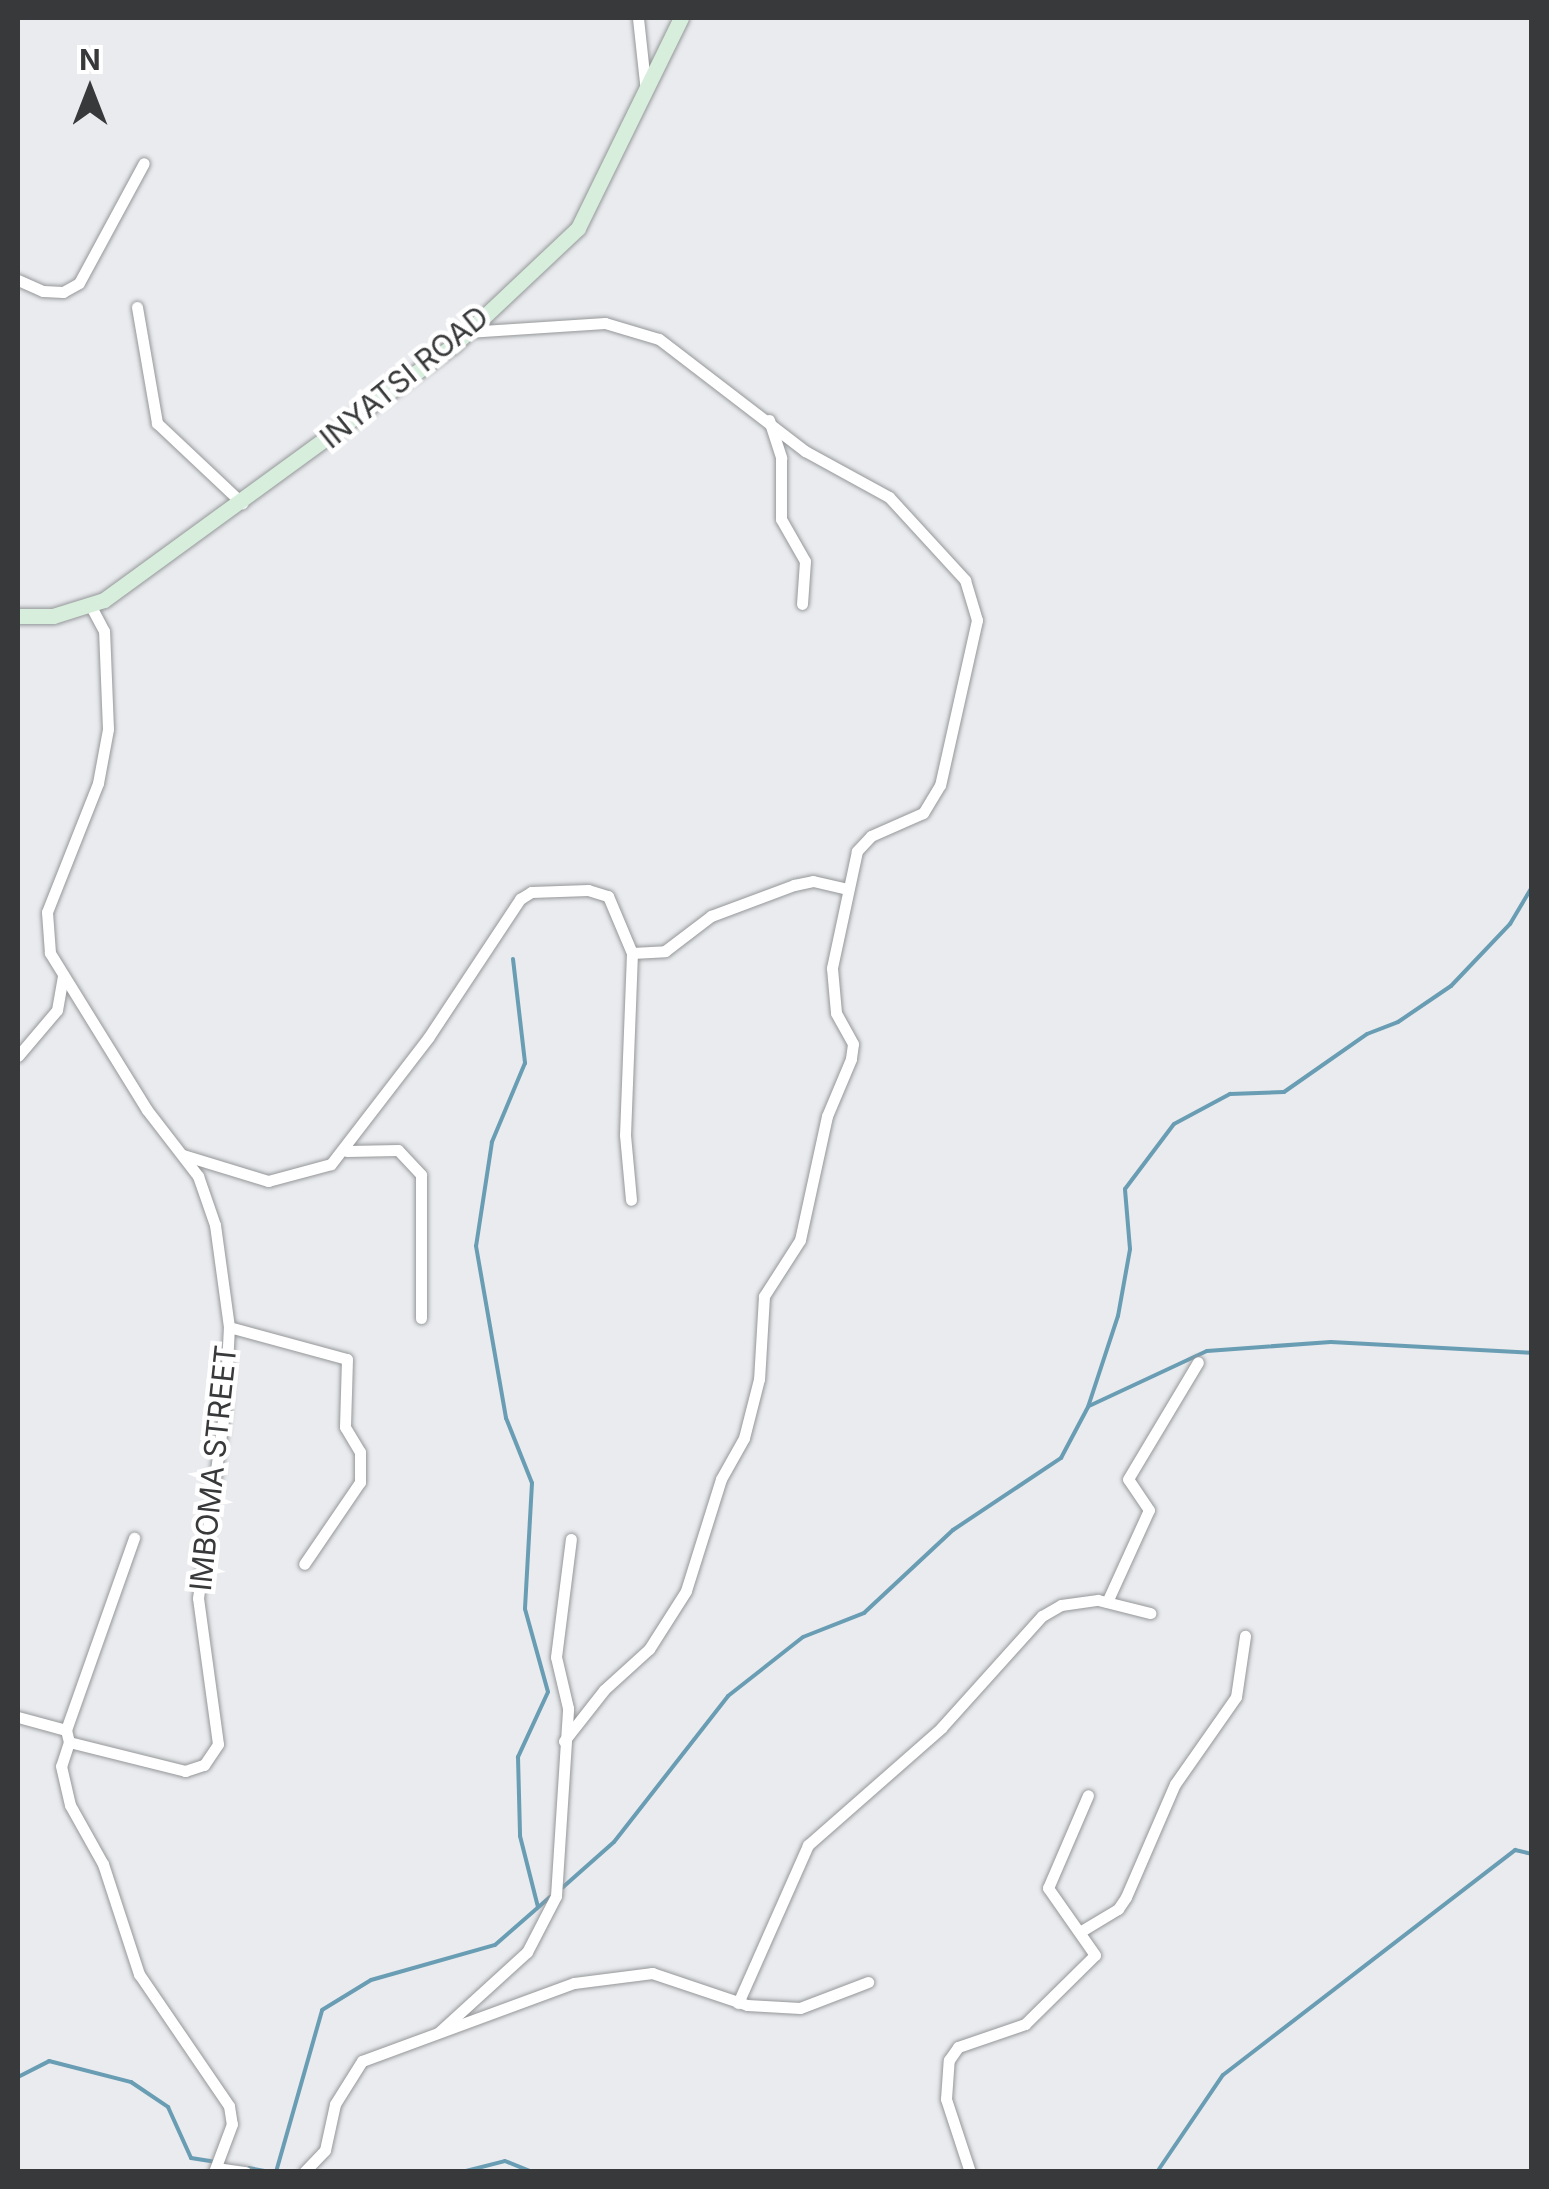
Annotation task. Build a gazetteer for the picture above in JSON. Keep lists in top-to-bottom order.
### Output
{
  "streets": {
    "street": ["INYATSI ROAD", "IMBOMA STREET"]
  },
  "crossings": [
    ["INYATSI ROAD", "IMBOMA STREET"]
  ],
  "north": "top"
}
